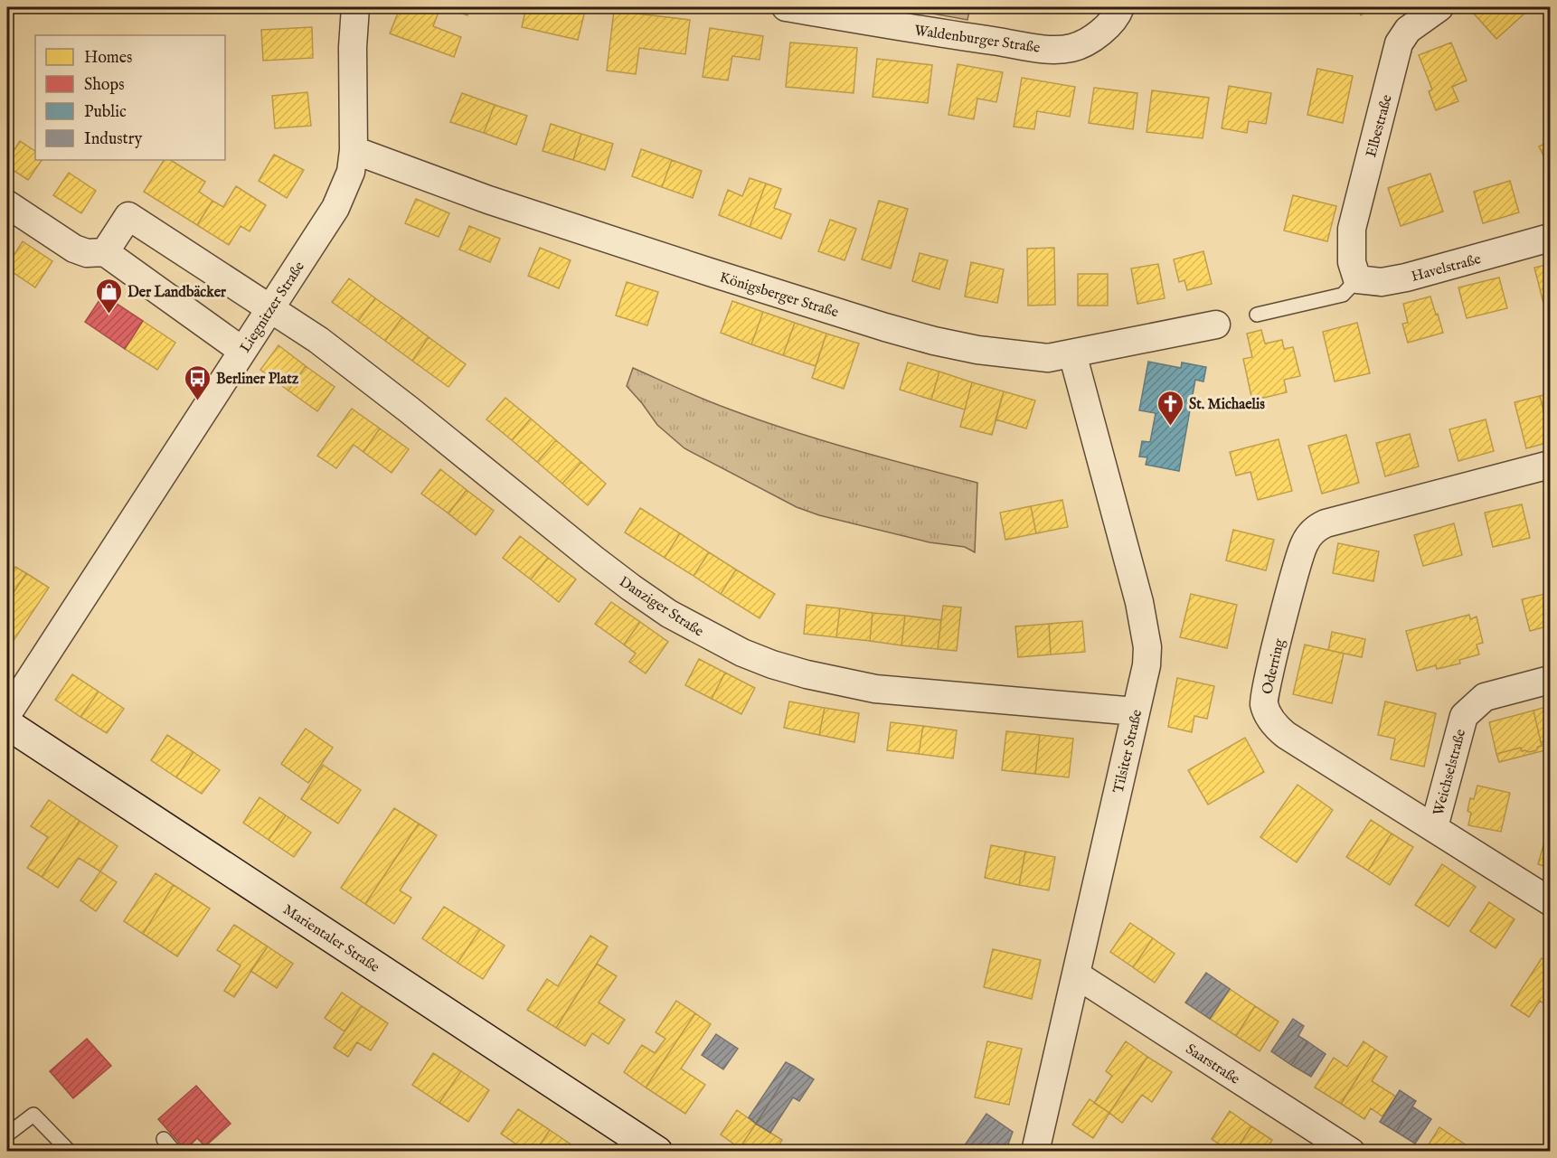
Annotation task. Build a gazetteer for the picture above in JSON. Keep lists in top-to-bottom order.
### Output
{
  "streets": {
    "main road": ["Marientaler Straße"],
    "street": [
      "Waldenburger Straße",
      "Elbestraße",
      "Havelstraße",
      "Königsberger Straße",
      "Liegnitzer Straße",
      "Danziger Straße",
      "Oderring",
      "Tilsiter Straße",
      "Weichselstraße",
      "Saarstraße"
    ]
  },
  "crossings": [
    ["Elbestraße", "Havelstraße"],
    ["Königsberger Straße", "Liegnitzer Straße"],
    ["Königsberger Straße", "Tilsiter Straße"],
    ["Liegnitzer Straße", "Danziger Straße"],
    ["Danziger Straße", "Tilsiter Straße"],
    ["Oderring", "Weichselstraße"],
    ["Tilsiter Straße", "Saarstraße"]
  ],
  "places": {
    "shop": ["Der Landbäcker"],
    "bus stop": ["Berliner Platz"],
    "church": ["St. Michaelis"]
  },
  "legend": [
    "Homes",
    "Shops",
    "Public",
    "Industry"
  ]
}
